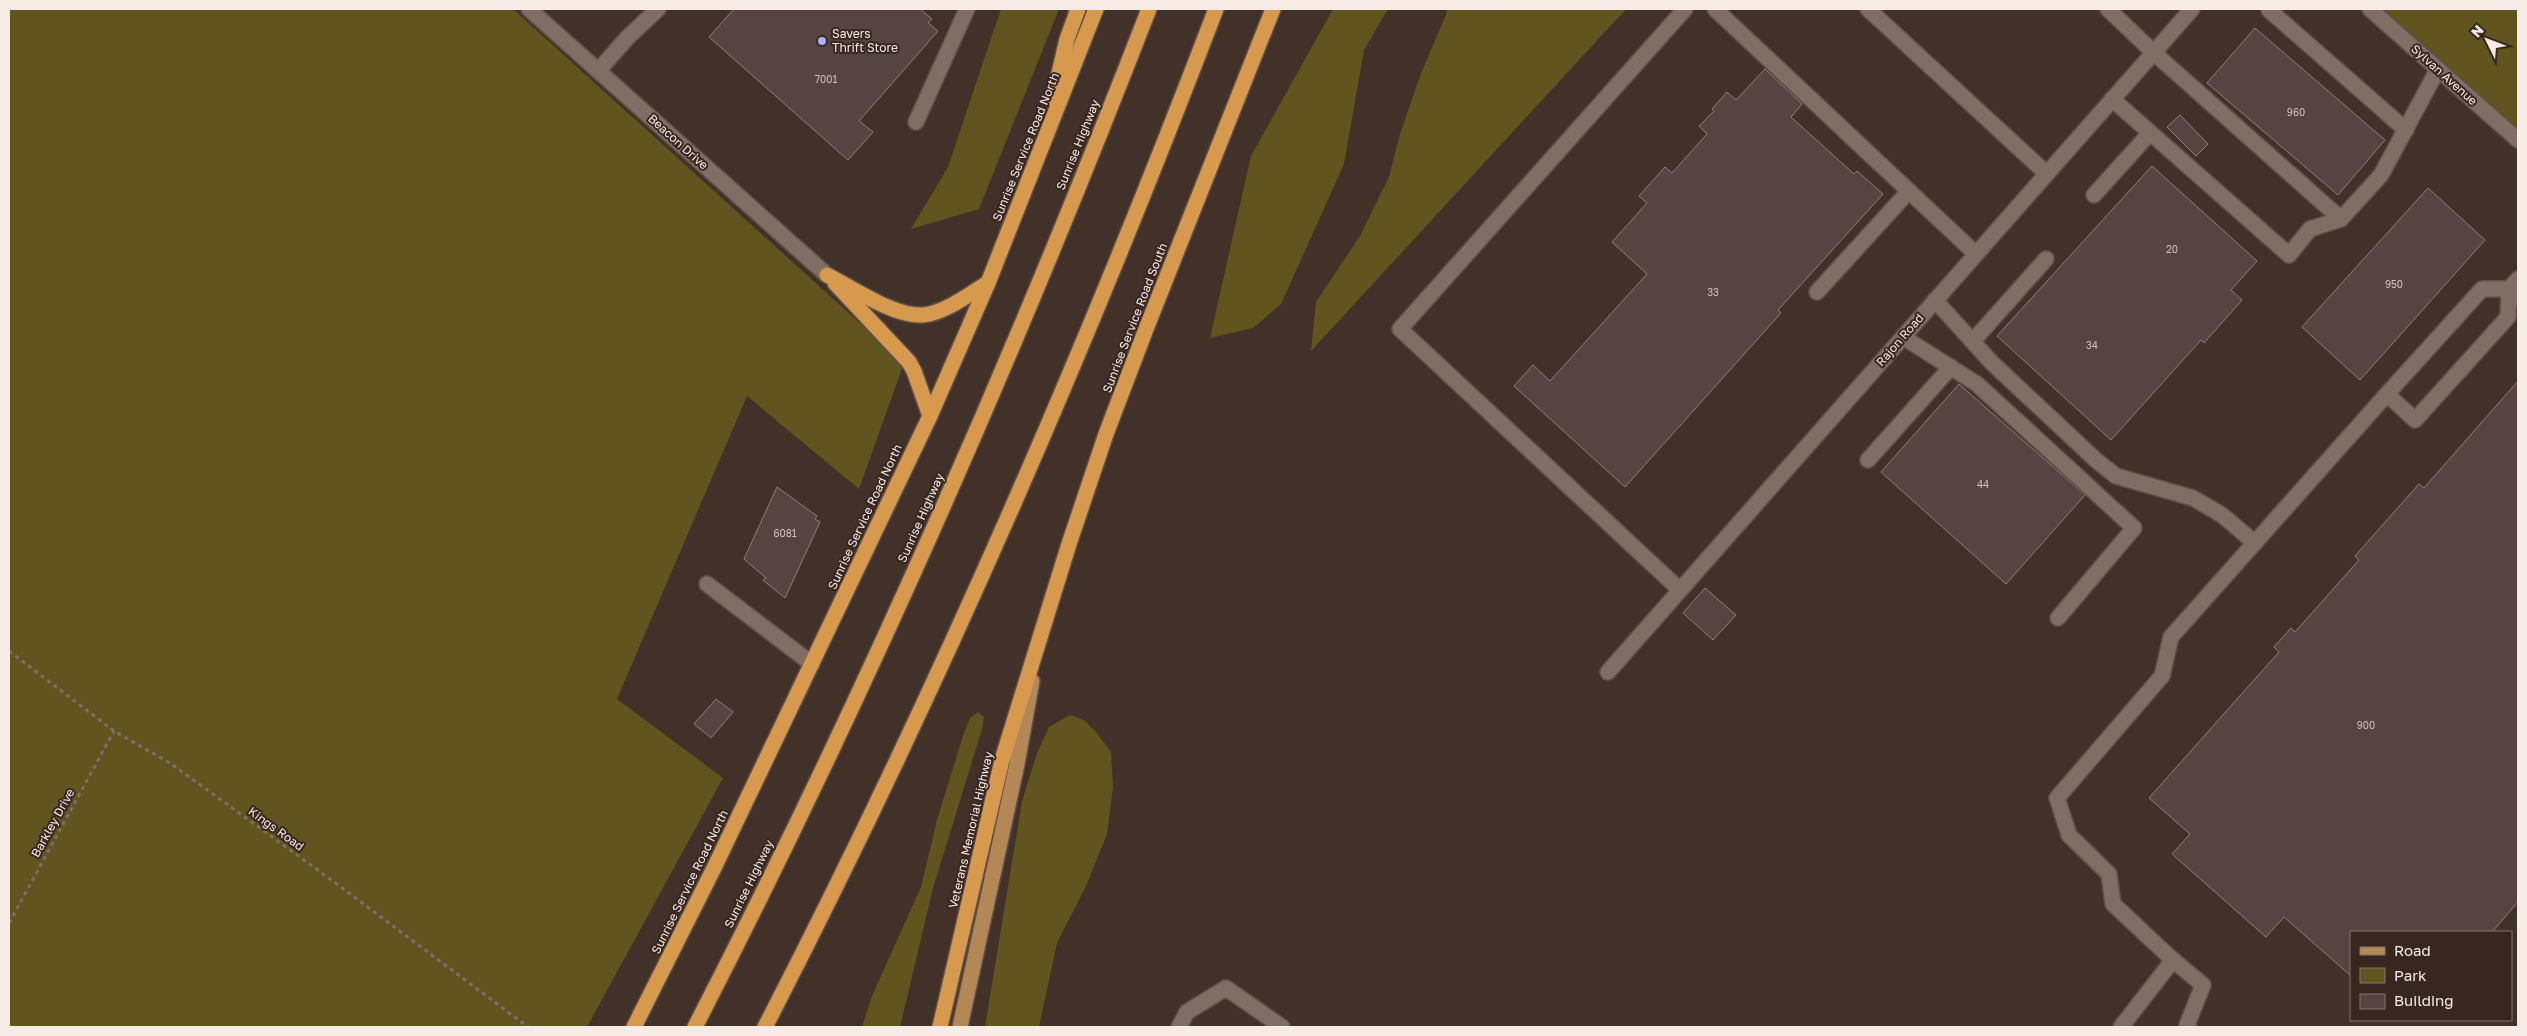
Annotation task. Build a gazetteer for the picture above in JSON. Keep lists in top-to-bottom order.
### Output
{
  "streets": {
    "highway": [
      "Sunrise Highway",
      "Sunrise Service Road North",
      "Sunrise Service Road South",
      "Veterans Memorial Highway"
    ],
    "street": ["Sylvan Avenue", "Beacon Drive", "Rajon Road"],
    "path": ["Barkley Drive", "Kings Road"]
  },
  "crossings": [
    ["Sunrise Service Road South", "Veterans Memorial Highway"],
    ["Barkley Drive", "Kings Road"]
  ],
  "places": ["Savers Thrift Store"],
  "house_numbers": [
    "7001",
    "960",
    "20",
    "950",
    "33",
    "34",
    "44",
    "6081",
    "900"
  ],
  "legend": ["Road", "Park", "Building"],
  "north": "top left"
}
